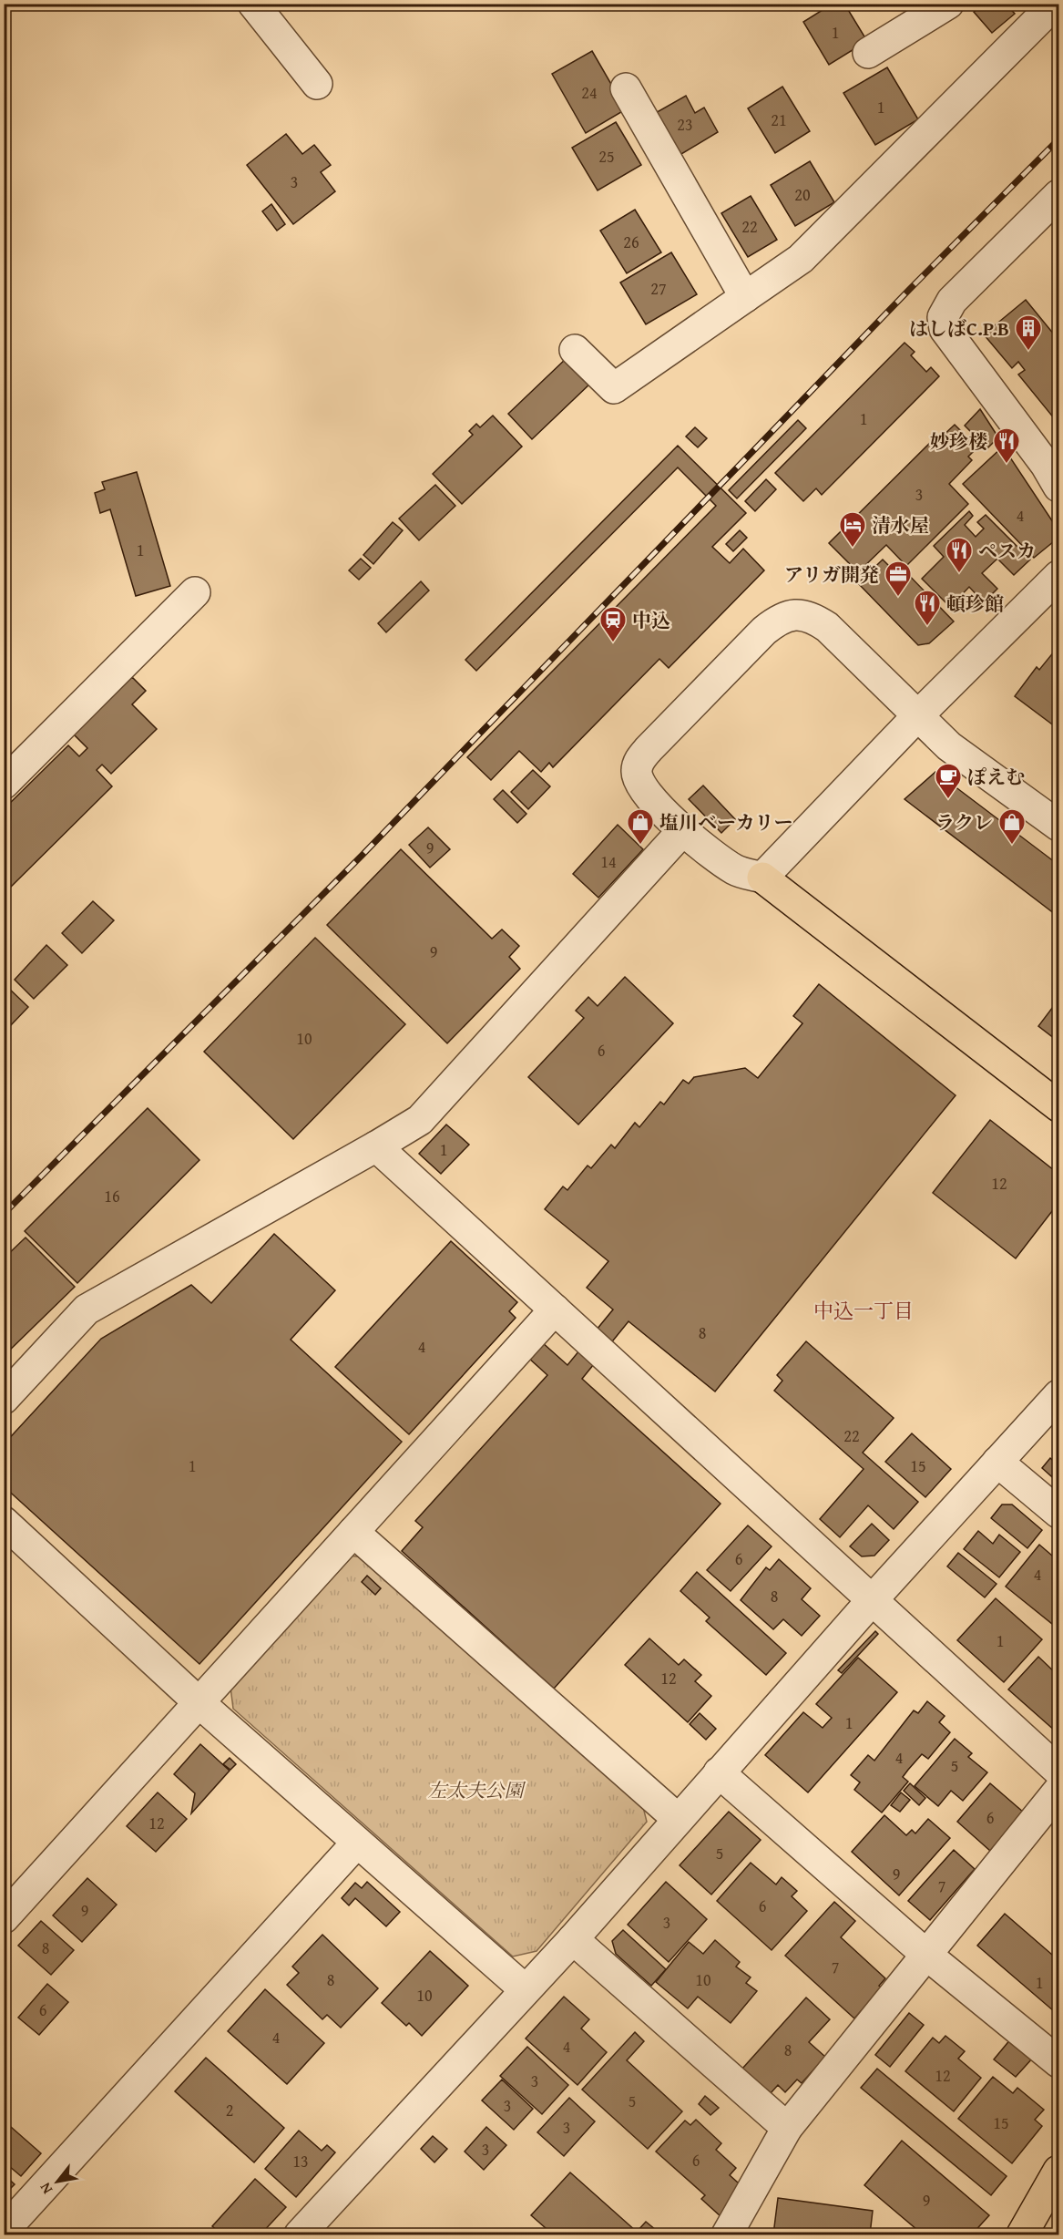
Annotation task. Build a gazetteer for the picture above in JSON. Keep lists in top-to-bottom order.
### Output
{
  "districts": ["中込一丁目"],
  "parks": ["左太夫公園"],
  "places": {
    "building": ["はしばC.P.B"],
    "restaurant": ["妙珍楼", "ペスカ", "頓珍館"],
    "hotel": ["清水屋"],
    "office": ["アリガ開発"],
    "station": ["中込"],
    "cafe": ["ぽえむ"],
    "shop": ["塩川ベーカリー", "ラクレ"]
  },
  "house_numbers": [
    "1",
    "24",
    "1",
    "21",
    "23",
    "25",
    "3",
    "20",
    "22",
    "26",
    "27",
    "1",
    "3",
    "4",
    "1",
    "9",
    "14",
    "9",
    "10",
    "6",
    "1",
    "12",
    "16",
    "8",
    "4",
    "22",
    "1",
    "15",
    "6",
    "4",
    "8",
    "1",
    "12",
    "1",
    "4",
    "5",
    "6",
    "12",
    "5",
    "9",
    "7",
    "6",
    "9",
    "3",
    "8",
    "7",
    "8",
    "10",
    "1",
    "10",
    "6",
    "4",
    "4",
    "8",
    "12",
    "3",
    "5",
    "3",
    "2",
    "15",
    "3",
    "3",
    "6",
    "13",
    "9"
  ],
  "north": "bottom left"
}
